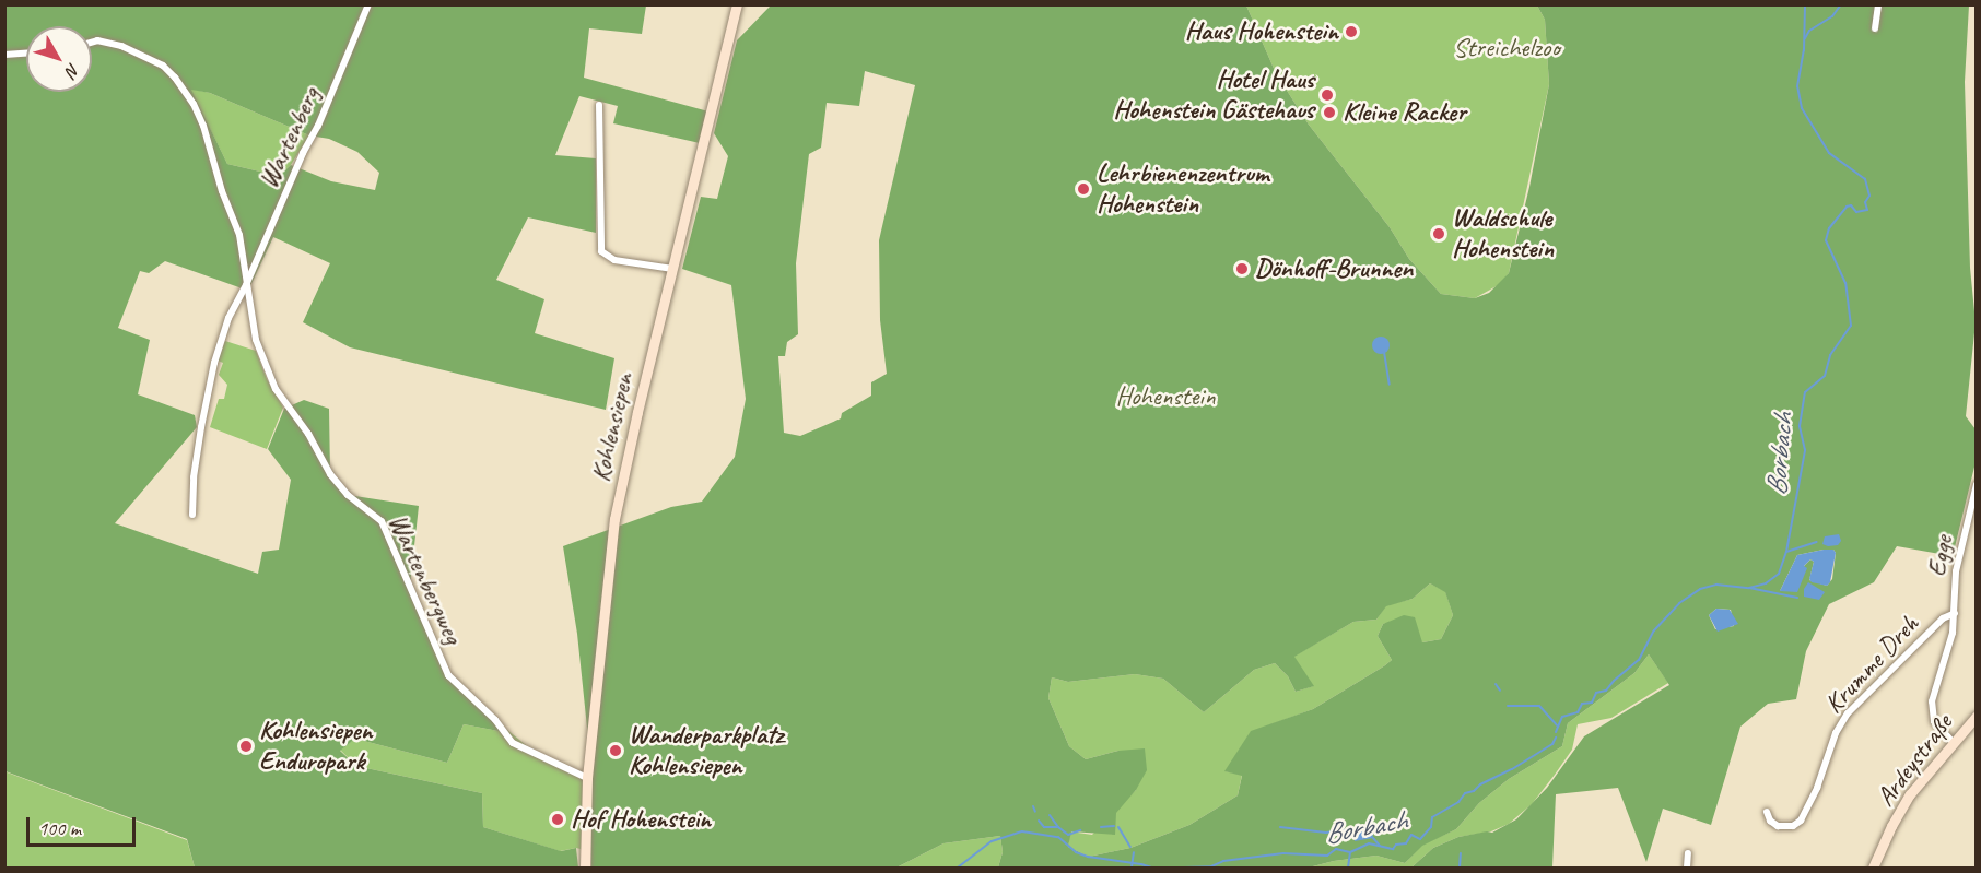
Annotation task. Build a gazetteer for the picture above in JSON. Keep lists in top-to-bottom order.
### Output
{
  "streets": {
    "street": [
      "Wartenberg",
      "Kohlensiepen",
      "Egge",
      "Wartenbergweg",
      "Krumme Dreh",
      "Ardeystraße"
    ]
  },
  "crossings": [
    ["Wartenberg", "Wartenbergweg"],
    ["Kohlensiepen", "Wartenbergweg"],
    ["Egge", "Krumme Dreh"],
    ["Egge", "Ardeystraße"]
  ],
  "water": ["Borbach"],
  "parks": ["Streichelzoo", "Hohenstein"],
  "places": [
    "Haus Hohenstein",
    "Hotel Haus Hohenstein Gästehaus",
    "Kleine Racker",
    "Lehrbienenzentrum Hohenstein",
    "Waldschule Hohenstein",
    "Dönhoff-Brunnen",
    "Kohlensiepen Enduropark",
    "Wanderparkplatz Kohlensiepen",
    "Hof Hohenstein"
  ],
  "scale_bar": "100 m",
  "north": "bottom right"
}
